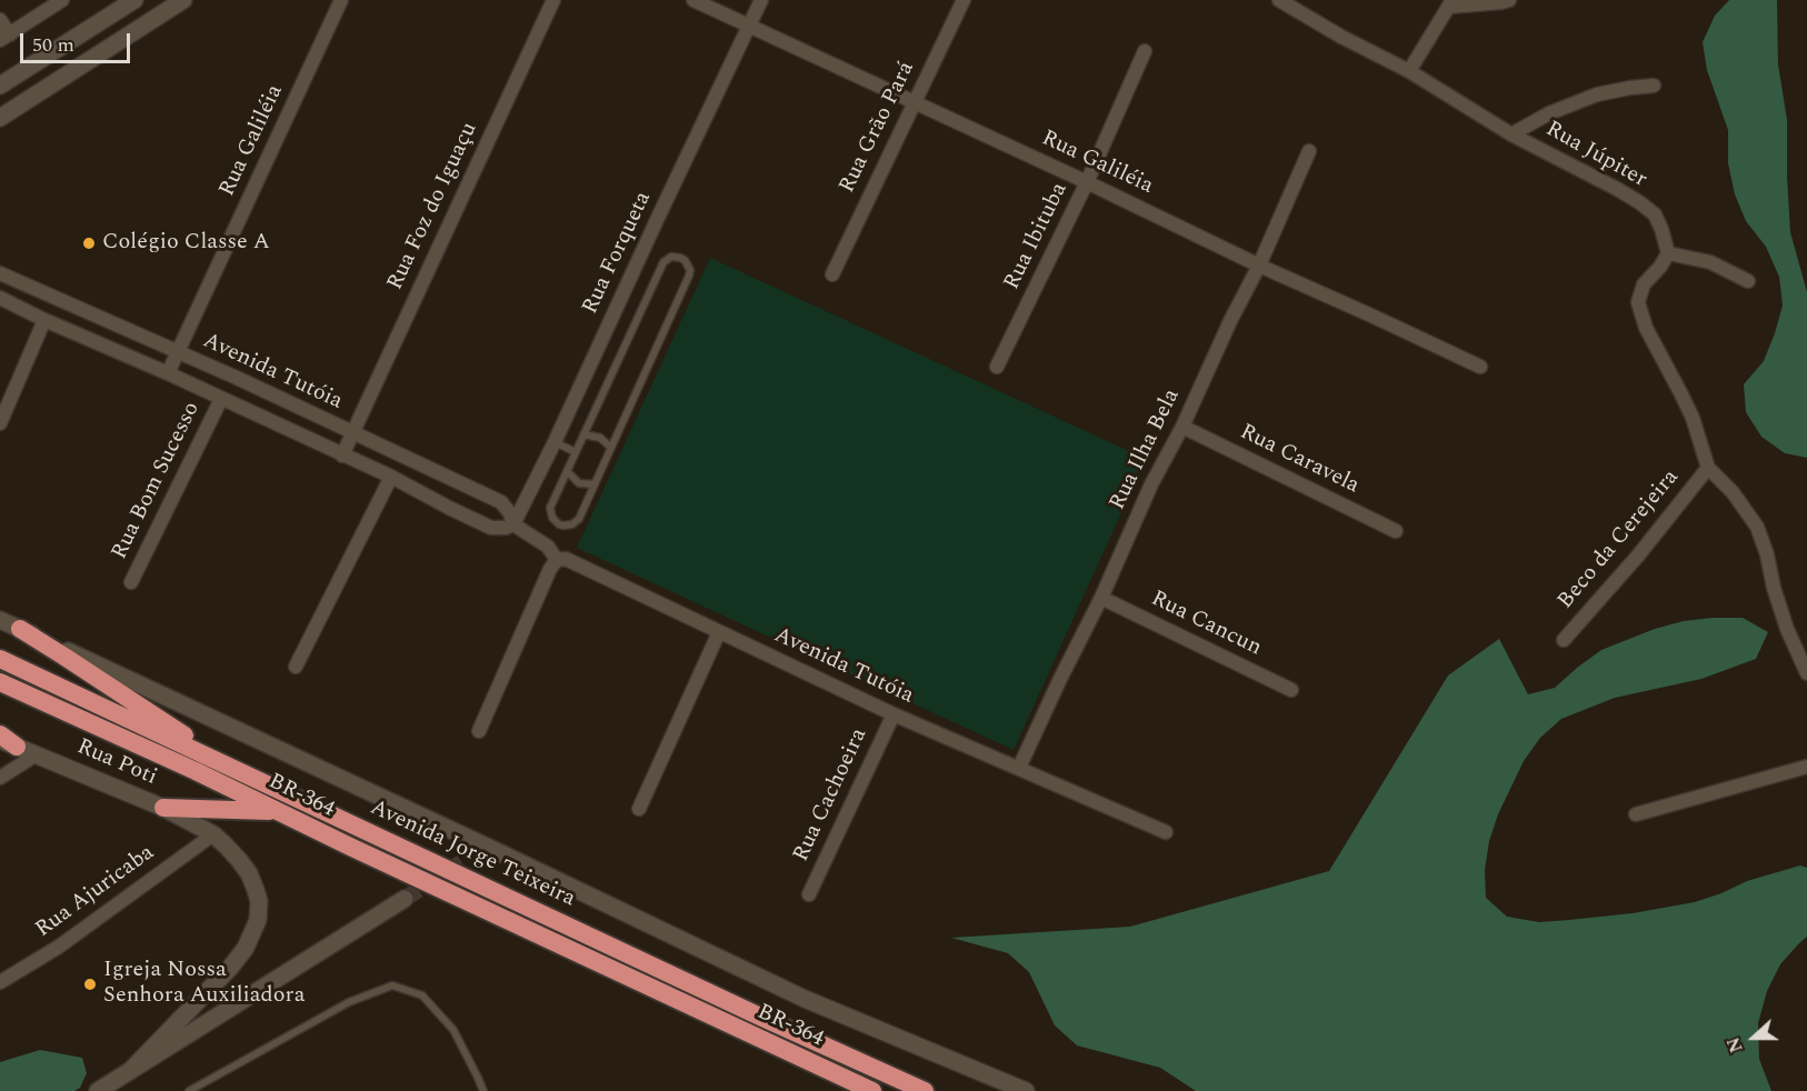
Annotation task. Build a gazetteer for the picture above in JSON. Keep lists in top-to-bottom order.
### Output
{
  "streets": {
    "highway": ["BR-364", "Avenida Jorge Teixeira"],
    "street": [
      "Rua Grão Pará",
      "Rua Galiléia",
      "Rua Júpiter",
      "Rua Foz do Iguaçu",
      "Rua Ibituba",
      "Rua Forqueta",
      "Avenida Tutóia",
      "Rua Ilha Bela",
      "Rua Caravela",
      "Rua Bom Sucesso",
      "Beco da Cerejeira",
      "Rua Cancun",
      "Rua Poti",
      "Rua Cachoeira",
      "Rua Ajuricaba"
    ]
  },
  "crossings": [
    ["Rua Grão Pará", "Rua Galiléia"],
    ["Rua Galiléia", "Rua Ibituba"],
    ["Rua Galiléia", "Rua Forqueta"],
    ["Rua Galiléia", "Avenida Tutóia"],
    ["Rua Galiléia", "Rua Ilha Bela"],
    ["Rua Foz do Iguaçu", "Avenida Tutóia"],
    ["Rua Forqueta", "Avenida Tutóia"],
    ["Avenida Tutóia", "Rua Ilha Bela"],
    ["Avenida Tutóia", "Rua Bom Sucesso"],
    ["Avenida Tutóia", "Rua Cachoeira"],
    ["Rua Ilha Bela", "Rua Caravela"],
    ["Rua Ilha Bela", "Rua Cancun"],
    ["Rua Poti", "Rua Ajuricaba"]
  ],
  "places": ["Colégio Classe A", "Igreja Nossa Senhora Auxiliadora"],
  "scale_bar": "50 m",
  "north": "left"
}
